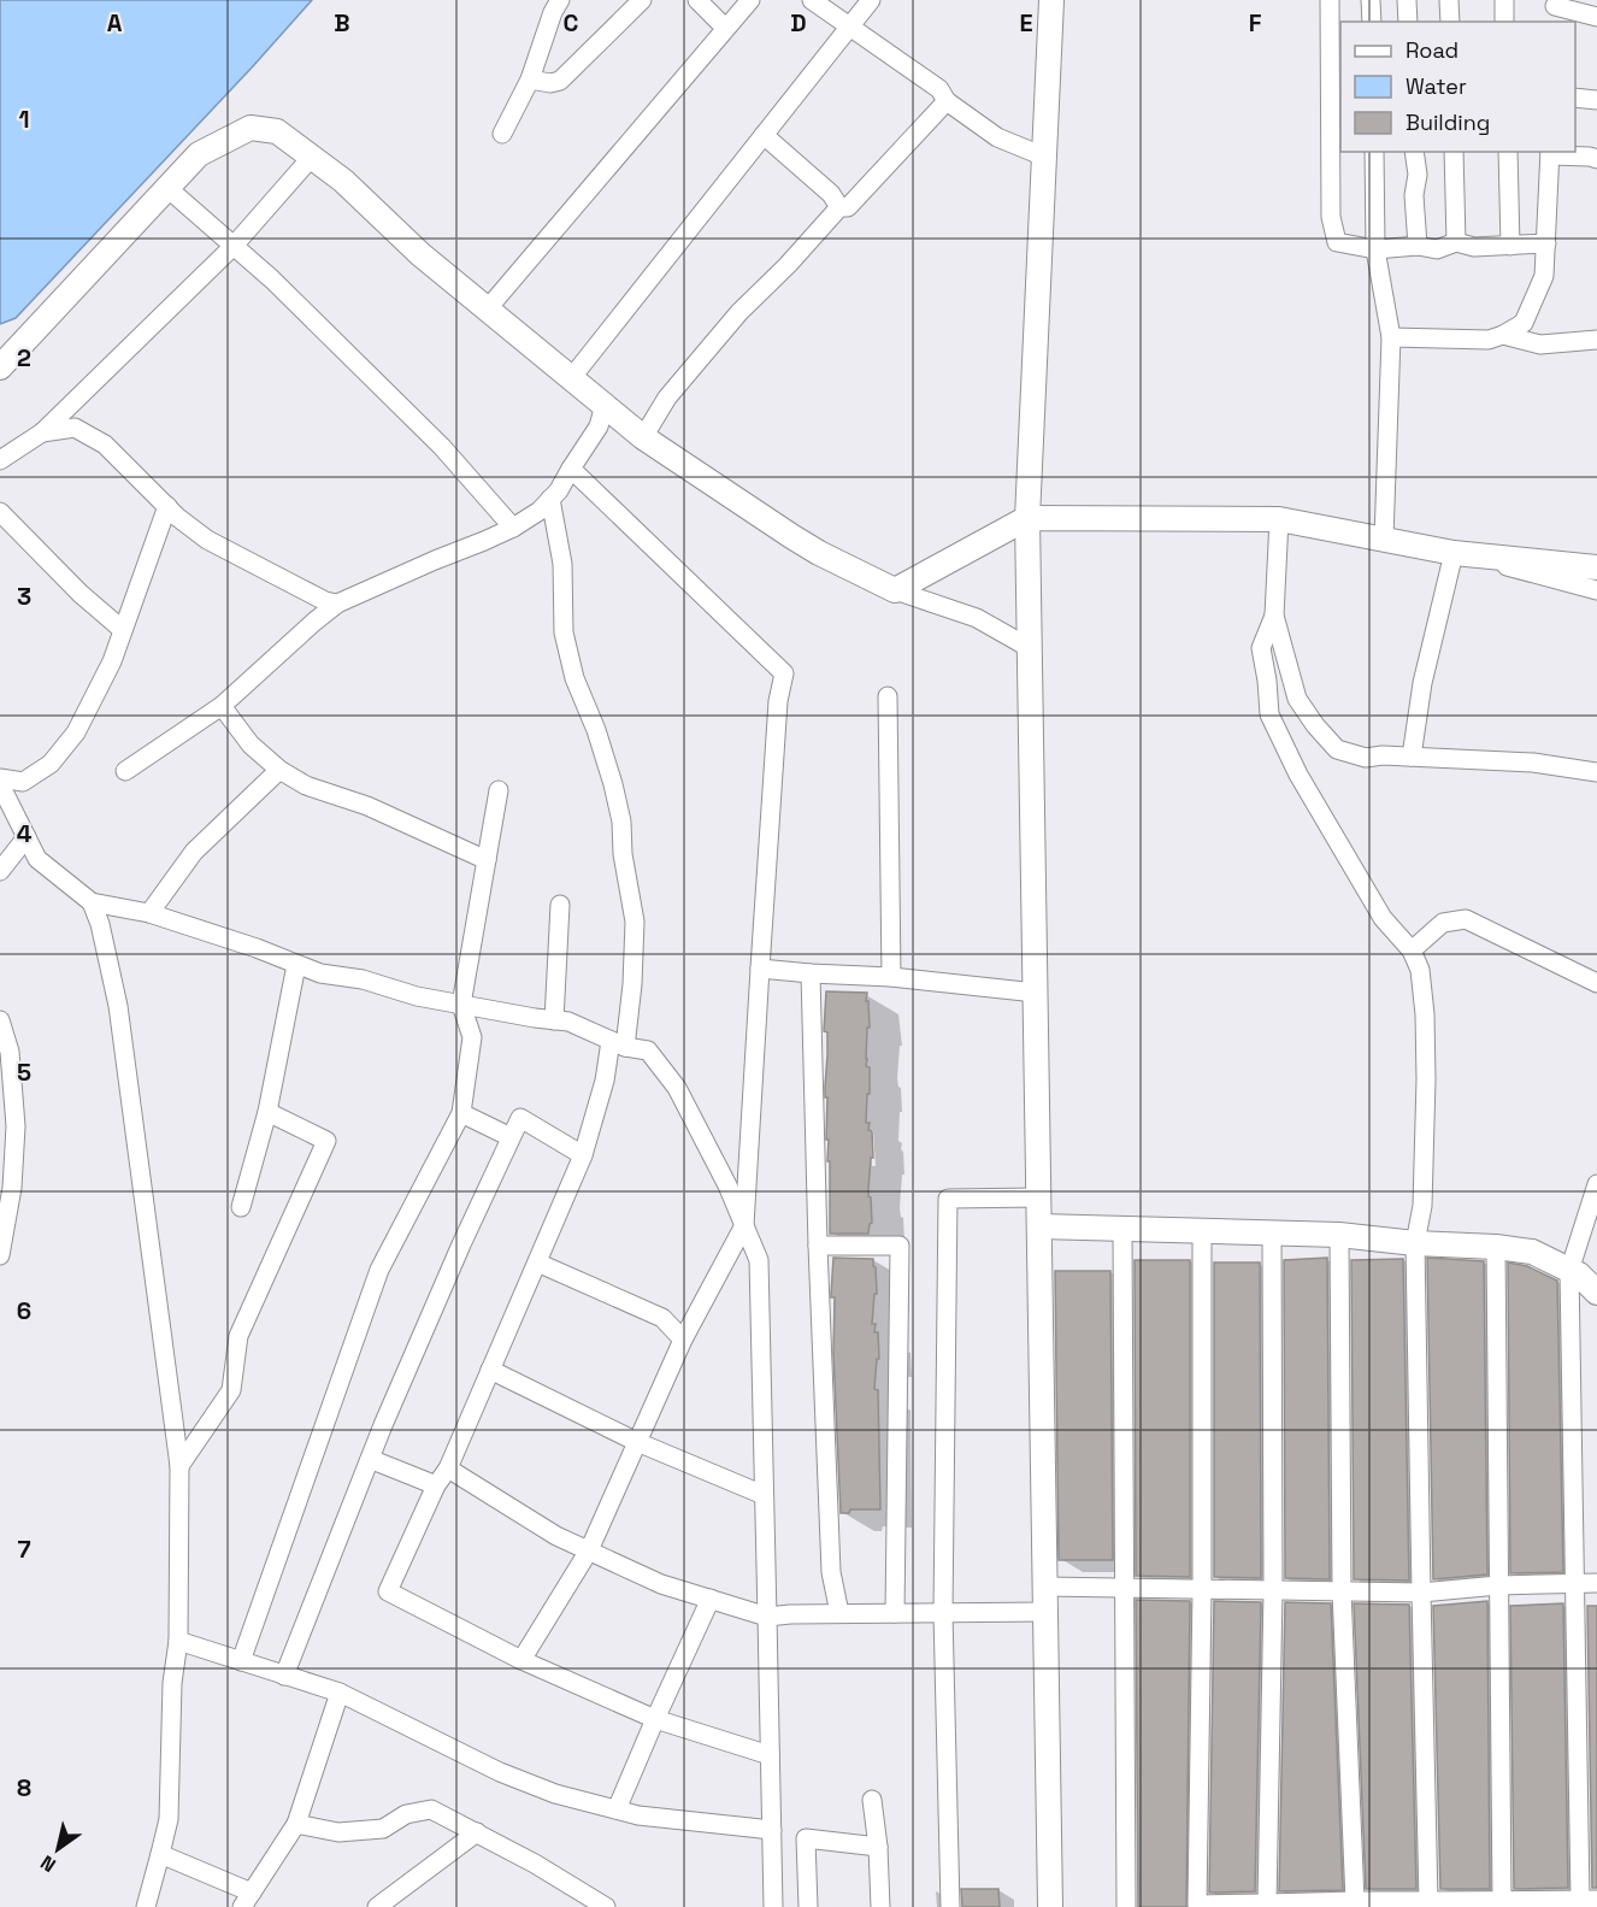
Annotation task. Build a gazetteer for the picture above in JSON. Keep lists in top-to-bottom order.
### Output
{
  "legend": ["Road", "Water", "Building"],
  "north": "bottom left",
  "grid": {
    "columns": [
      "A",
      "B",
      "C",
      "D",
      "E",
      "F"
    ],
    "rows": [
      "1",
      "2",
      "3",
      "4",
      "5",
      "6",
      "7",
      "8"
    ]
  }
}
